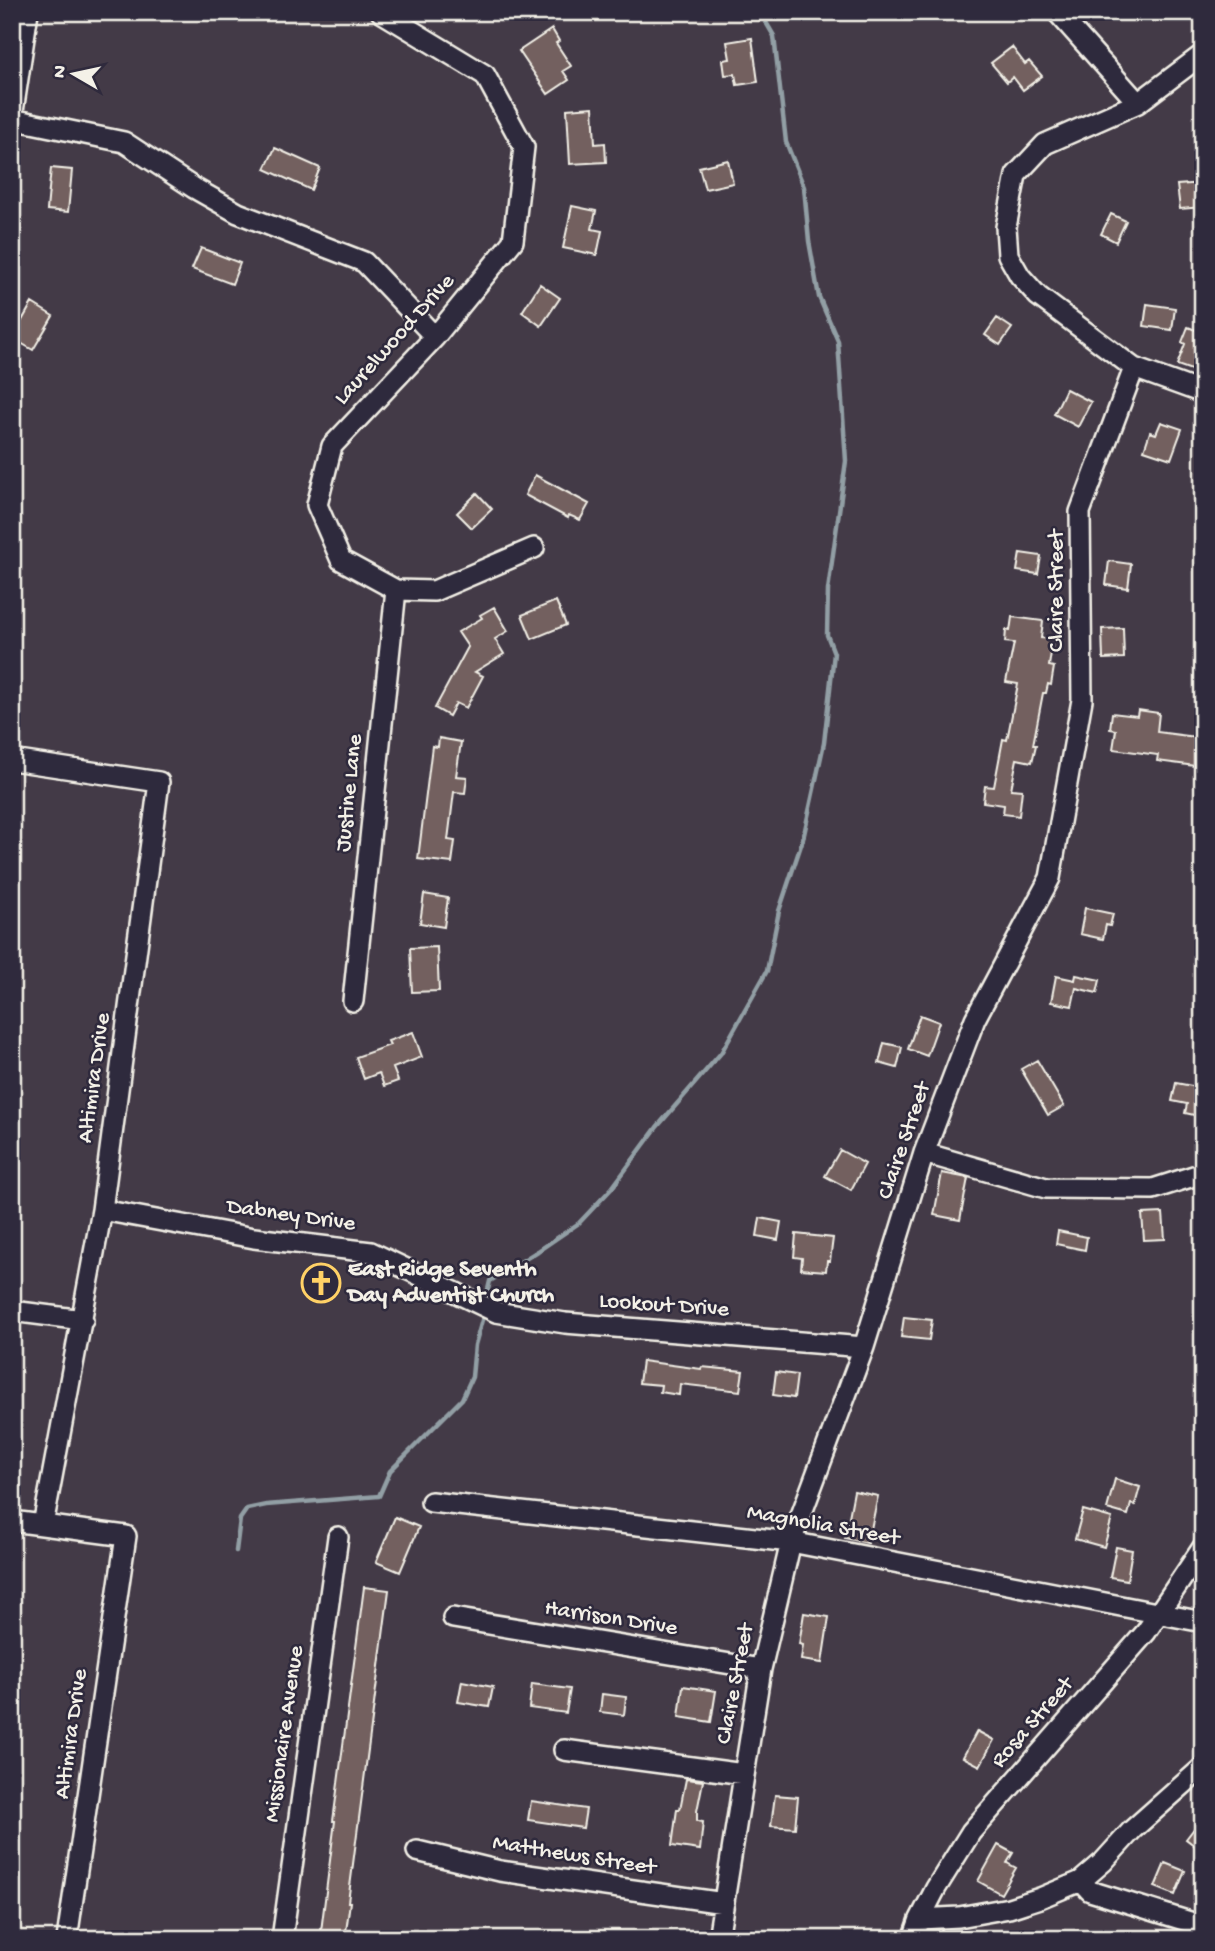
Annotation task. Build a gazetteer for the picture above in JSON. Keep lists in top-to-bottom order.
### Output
{
  "streets": {
    "street": [
      "Laurelwood Drive",
      "Claire Street",
      "Justine Lane",
      "Altimira Drive",
      "Dabney Drive",
      "Lookout Drive",
      "Magnolia Street",
      "Harrison Drive",
      "Rosa Street",
      "Missionaire Avenue",
      "Matthews Street"
    ]
  },
  "crossings": [
    ["Laurelwood Drive", "Justine Lane"],
    ["Claire Street", "Lookout Drive"],
    ["Claire Street", "Magnolia Street"],
    ["Claire Street", "Harrison Drive"],
    ["Claire Street", "Matthews Street"],
    ["Altimira Drive", "Dabney Drive"],
    ["Dabney Drive", "Lookout Drive"],
    ["Magnolia Street", "Rosa Street"]
  ],
  "places": {
    "church": ["East Ridge Seventh Day Adventist Church"]
  },
  "north": "left"
}
